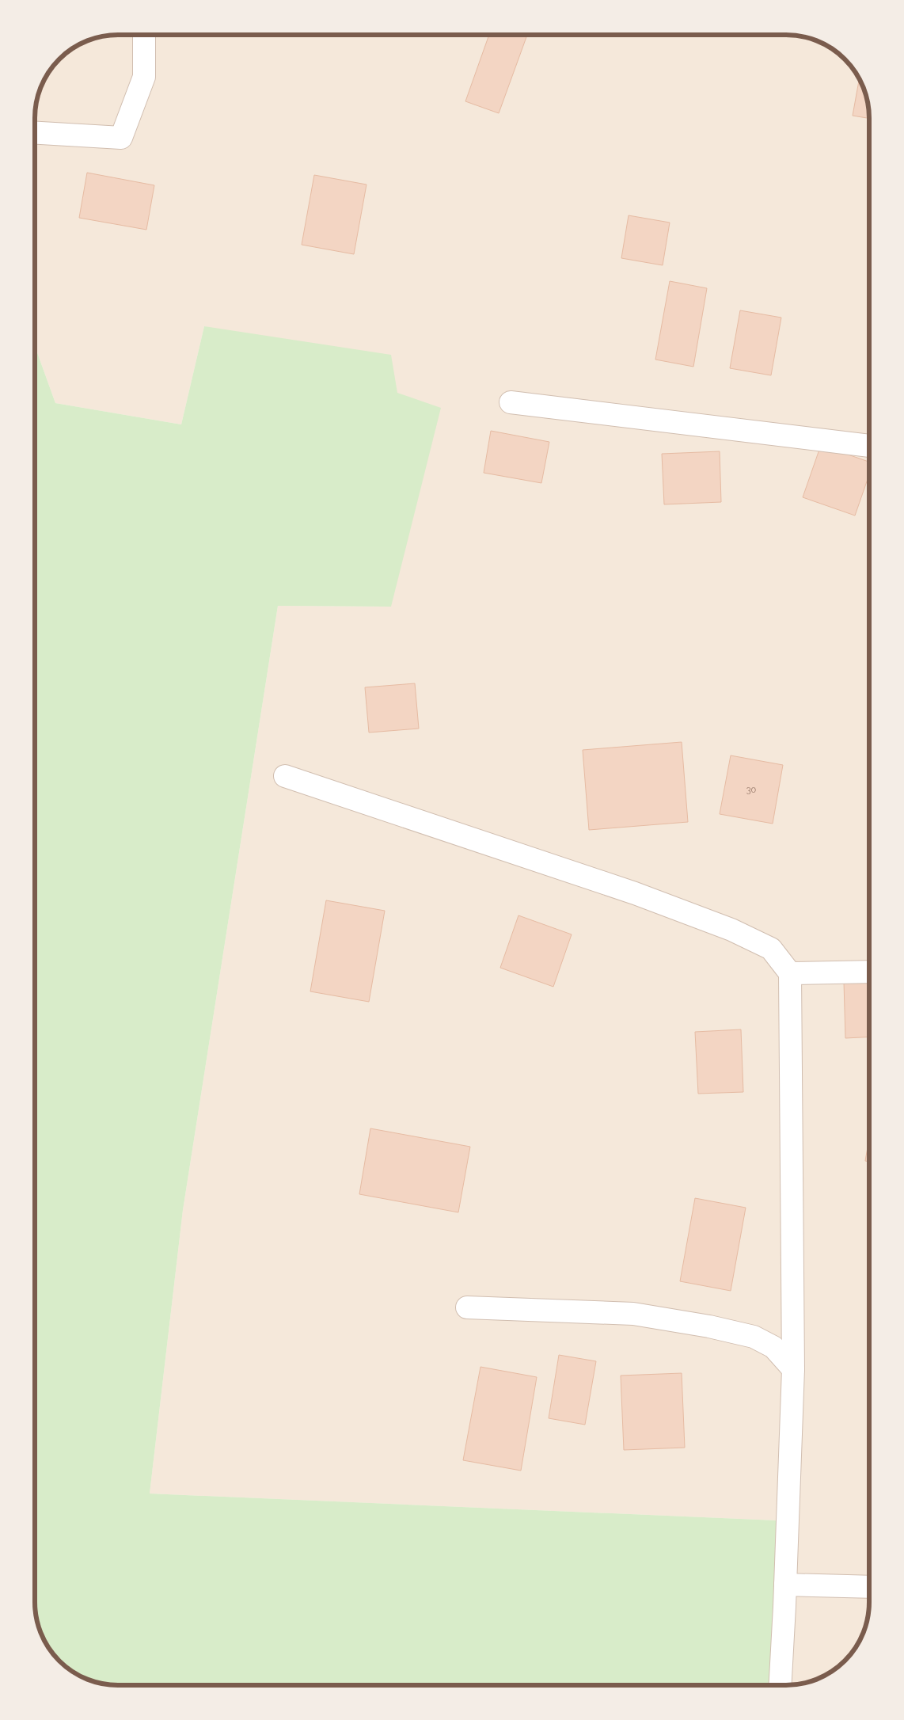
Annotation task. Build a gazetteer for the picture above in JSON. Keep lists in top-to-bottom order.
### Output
{
  "house_numbers": ["30"]
}
